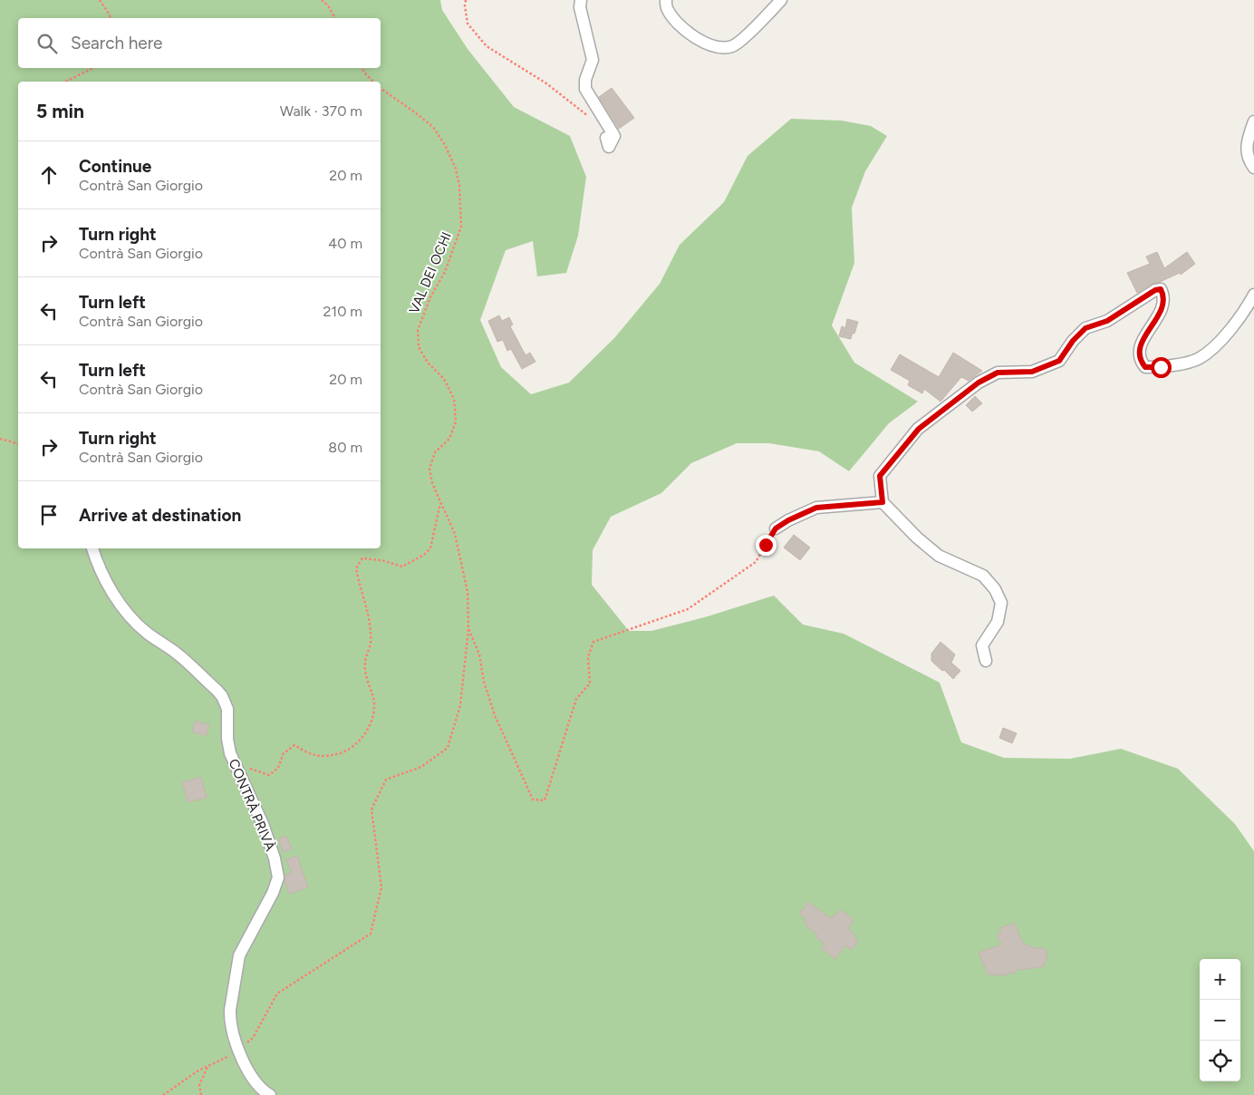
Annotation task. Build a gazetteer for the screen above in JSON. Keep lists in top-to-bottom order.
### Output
{
  "streets": {
    "street": ["CONTRÀ PRIVÀ"],
    "path": ["VAL DEI OCHI"]
  },
  "page": {
    "search": "Search here",
    "heading": ["5 min", "Walk · 370 m"],
    "list": [
      ["Continue", "Contrà San Giorgio", "20 m"],
      ["Turn right", "Contrà San Giorgio", "40 m"],
      ["Turn left", "Contrà San Giorgio", "210 m"],
      ["Turn left", "Contrà San Giorgio", "20 m"],
      ["Turn right", "Contrà San Giorgio", "80 m"],
      "Arrive at destination"
    ],
    "map_buttons": ["+", "−"]
  }
}
